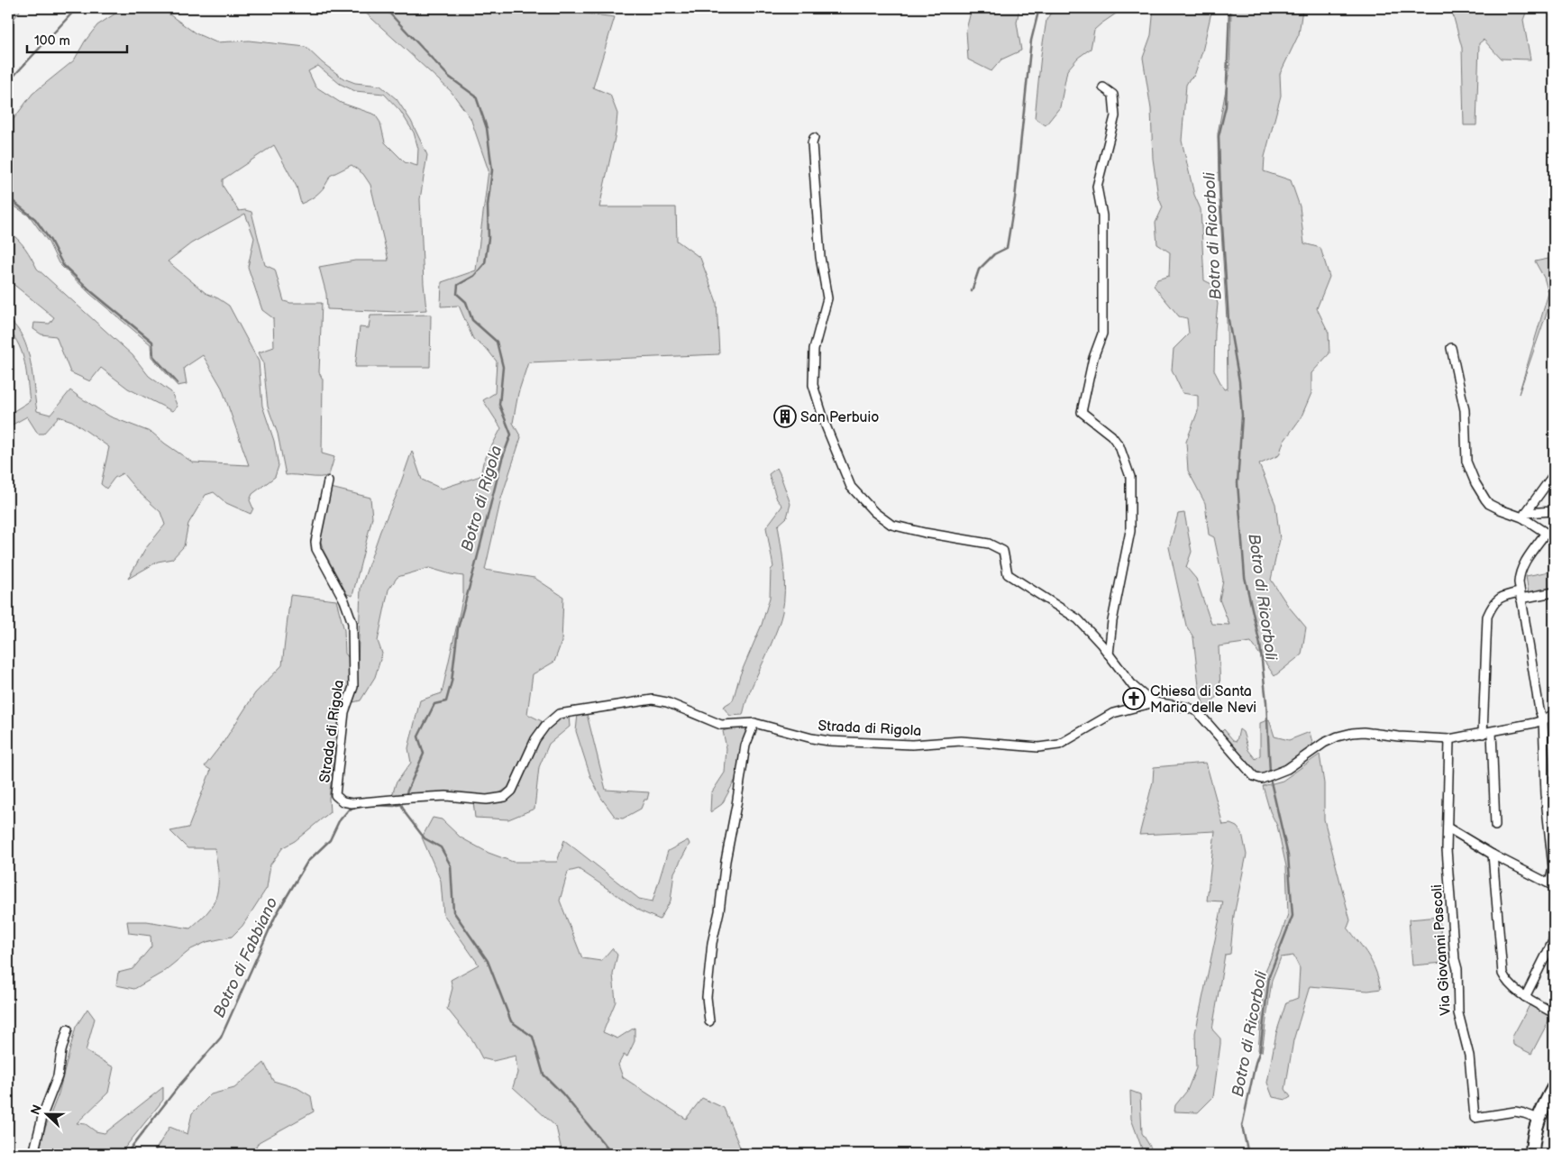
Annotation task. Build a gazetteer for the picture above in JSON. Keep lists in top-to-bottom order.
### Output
{
  "streets": {
    "street": ["Strada di Rigola", "Via Giovanni Pascoli"]
  },
  "water": ["Botro di Ricorboli", "Botro di Rigola", "Botro di Fabbiano"],
  "places": {
    "building": ["San Perbuio"],
    "church": ["Chiesa di Santa Maria delle Nevi"]
  },
  "scale_bar": "100 m",
  "north": "left"
}
